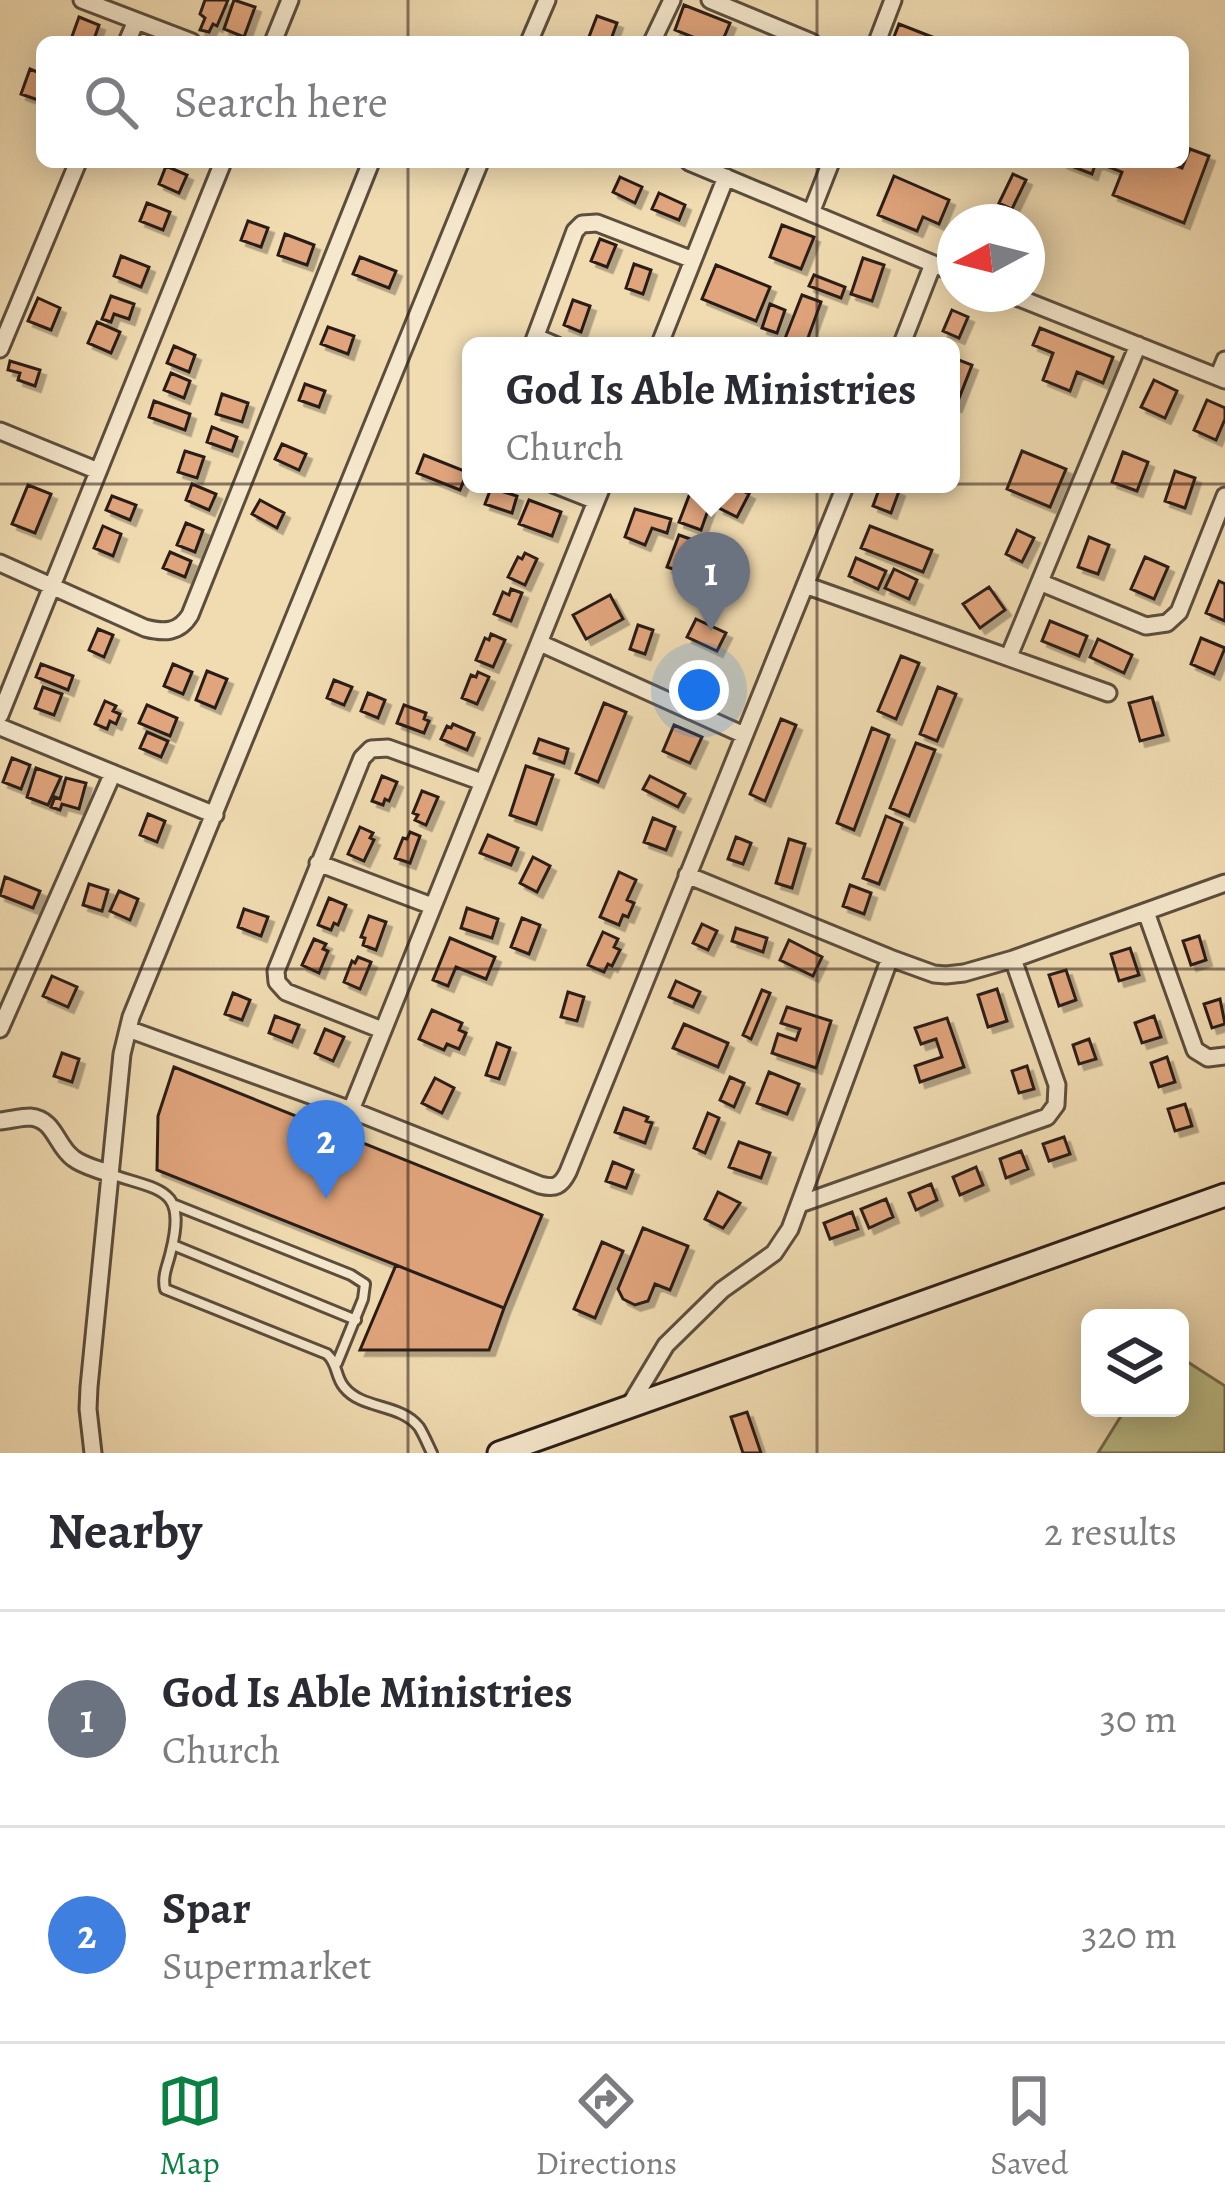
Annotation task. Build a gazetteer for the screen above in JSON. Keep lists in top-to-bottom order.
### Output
{
  "north": "left",
  "page": {
    "search": "Search here",
    "popup": ["God Is Able Ministries", "Church"],
    "pins": ["1", "2"],
    "heading": ["Nearby", "2 results"],
    "list": [
      {
        "mark": "1",
        "name": "God Is Able Ministries",
        "note": "Church",
        "value": "30 m"
      },
      {
        "mark": "2",
        "name": "Spar",
        "note": "Supermarket",
        "value": "320 m"
      }
    ],
    "nav": ["Map", "Directions", "Saved"]
  }
}
